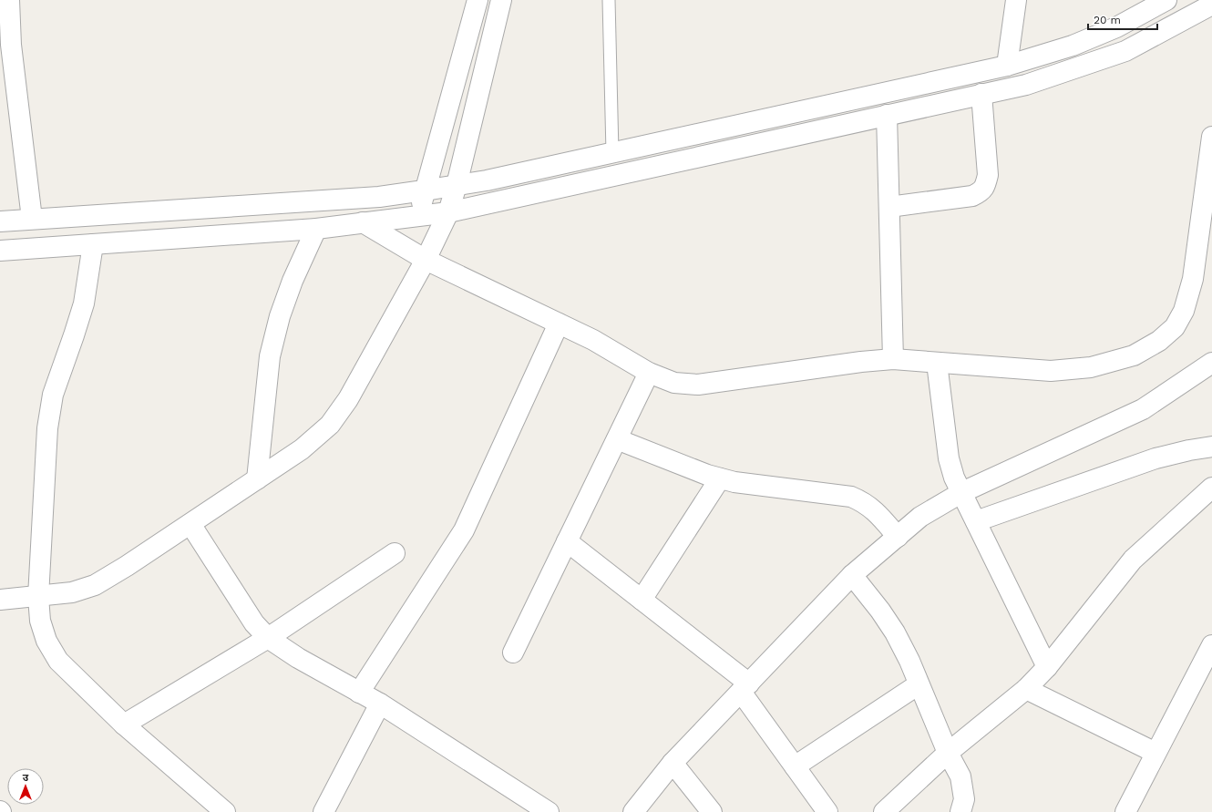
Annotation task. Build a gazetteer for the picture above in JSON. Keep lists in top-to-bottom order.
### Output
{
  "scale_bar": "20 m",
  "north": "top"
}
